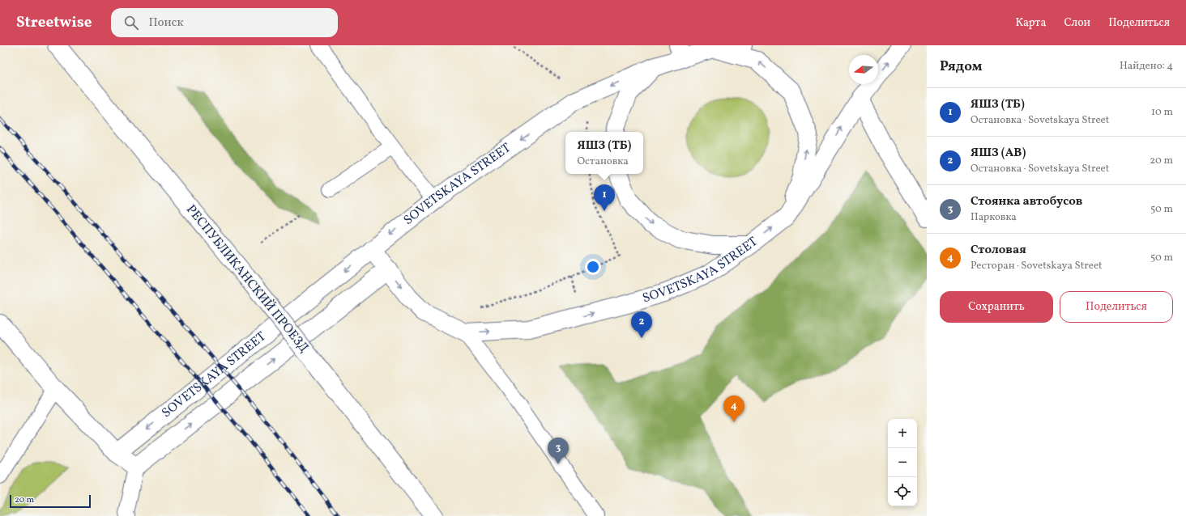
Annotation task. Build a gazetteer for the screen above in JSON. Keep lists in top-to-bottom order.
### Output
{
  "streets": {
    "street": ["SOVETSKAYA STREET", "РЕСПУБЛИКАНСКИЙ ПРОЕЗД"]
  },
  "scale_bar": "20 m",
  "north": "left",
  "page": {
    "header": "Streetwise",
    "search": "Поиск",
    "nav": ["Карта", "Слои", "Поделиться"],
    "heading": ["Рядом", "Найдено: 4"],
    "list": [
      {
        "mark": "1",
        "name": "ЯШЗ (ТБ)",
        "note": "Остановка · Sovetskaya Street",
        "value": "10 m"
      },
      {
        "mark": "2",
        "name": "ЯШЗ (АВ)",
        "note": "Остановка · Sovetskaya Street",
        "value": "20 m"
      },
      {
        "mark": "3",
        "name": "Стоянка автобусов",
        "note": "Парковка",
        "value": "50 m"
      },
      {
        "mark": "4",
        "name": "Столовая",
        "note": "Ресторан · Sovetskaya Street",
        "value": "50 m"
      }
    ],
    "popup": ["ЯШЗ (ТБ)", "Остановка"],
    "pins": [
      "1",
      "2",
      "4",
      "3"
    ],
    "buttons": ["Сохранить", "Поделиться"],
    "map_buttons": ["+", "−"],
    "scale": "20 m"
  }
}
